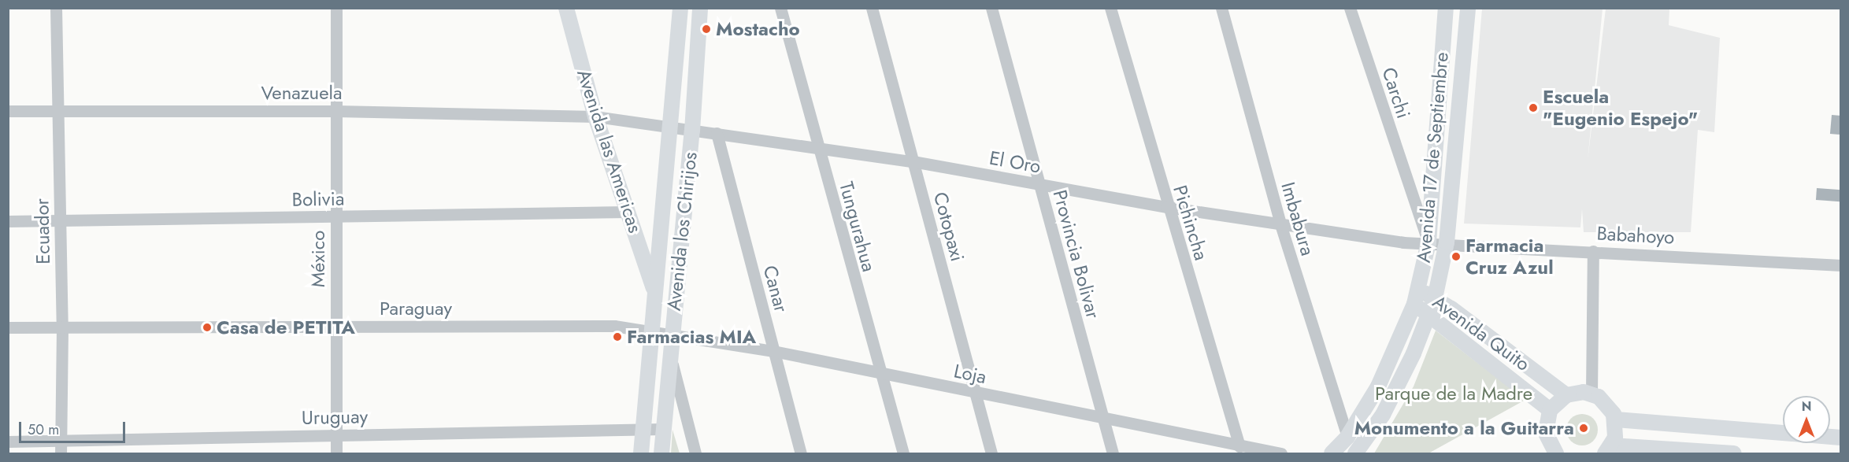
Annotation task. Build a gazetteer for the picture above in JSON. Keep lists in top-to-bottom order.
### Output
{
  "streets": {
    "street": [
      "Venazuela",
      "Carchi",
      "Avenida las Americas",
      "Avenida 17 de Septiembre",
      "El Oro",
      "Bolivia",
      "Imbabura",
      "Pichincha",
      "Tungurahua",
      "Cotopaxi",
      "Ecuador",
      "Avenida los Chirijos",
      "Babahoyo",
      "Provincia Bolivar",
      "México",
      "Canar",
      "Paraguay",
      "Avenida Quito",
      "Loja",
      "Uruguay"
    ]
  },
  "crossings": [
    ["Venazuela", "Avenida las Americas"],
    ["Venazuela", "El Oro"],
    ["Venazuela", "Ecuador"],
    ["Venazuela", "México"],
    ["Carchi", "Avenida 17 de Septiembre"],
    ["Carchi", "El Oro"],
    ["Carchi", "Babahoyo"],
    ["Avenida las Americas", "El Oro"],
    ["Avenida las Americas", "Bolivia"],
    ["Avenida las Americas", "Avenida los Chirijos"],
    ["Avenida 17 de Septiembre", "El Oro"],
    ["Avenida 17 de Septiembre", "Imbabura"],
    ["Avenida 17 de Septiembre", "Babahoyo"],
    ["Avenida 17 de Septiembre", "Avenida Quito"],
    ["El Oro", "Imbabura"],
    ["El Oro", "Pichincha"],
    ["El Oro", "Tungurahua"],
    ["El Oro", "Cotopaxi"],
    ["El Oro", "Avenida los Chirijos"],
    ["El Oro", "Babahoyo"],
    ["El Oro", "Provincia Bolivar"],
    ["El Oro", "Canar"],
    ["Bolivia", "Ecuador"],
    ["Bolivia", "México"],
    ["Pichincha", "Loja"],
    ["Tungurahua", "Loja"],
    ["Cotopaxi", "Loja"],
    ["Ecuador", "Paraguay"],
    ["Ecuador", "Uruguay"],
    ["Avenida los Chirijos", "Paraguay"],
    ["Avenida los Chirijos", "Loja"],
    ["Avenida los Chirijos", "Uruguay"],
    ["Provincia Bolivar", "Loja"],
    ["México", "Paraguay"],
    ["México", "Uruguay"],
    ["Canar", "Loja"],
    ["Paraguay", "Loja"]
  ],
  "parks": ["Parque de la Madre"],
  "places": [
    "Mostacho",
    "Escuela \"Eugenio Espejo\"",
    "Farmacia Cruz Azul",
    "Casa de PETITA",
    "Farmacias MIA",
    "Monumento a la Guitarra"
  ],
  "scale_bar": "50 m",
  "north": "top"
}
